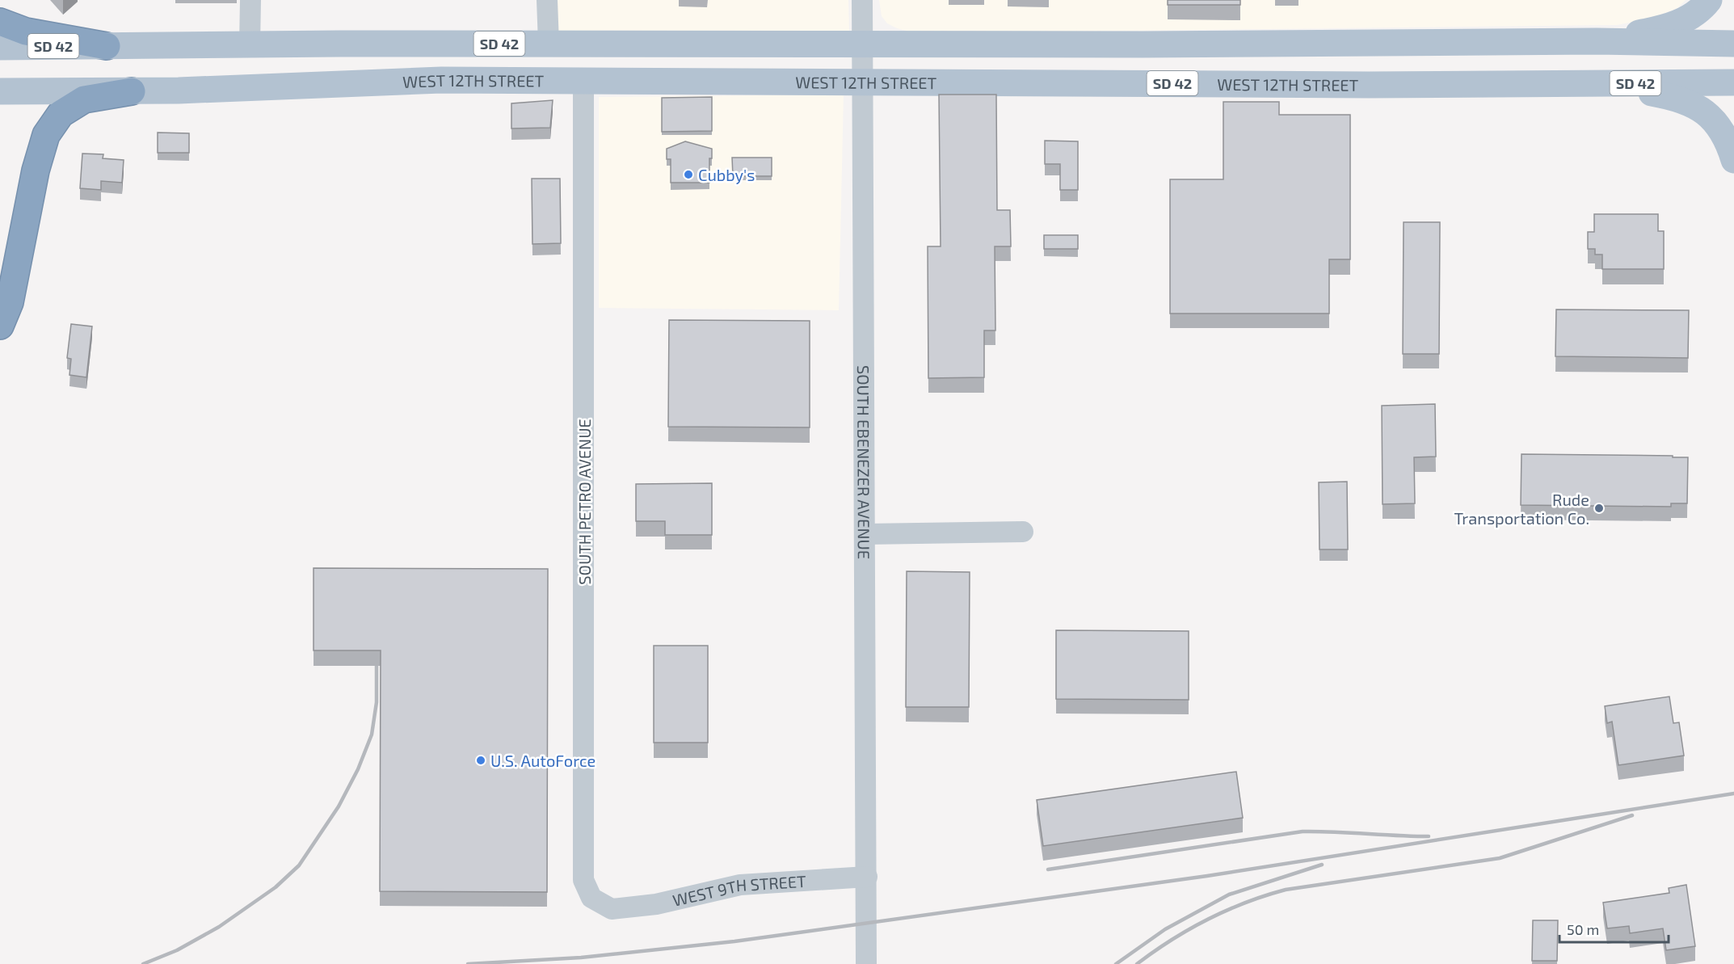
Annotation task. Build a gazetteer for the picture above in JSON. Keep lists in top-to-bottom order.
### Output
{
  "streets": {
    "main road": ["SD 42", "WEST 12TH STREET"],
    "street": ["SOUTH EBENEZER AVENUE", "SOUTH PETRO AVENUE", "WEST 9TH STREET"]
  },
  "crossings": [
    ["SD 42", "SOUTH EBENEZER AVENUE"],
    ["WEST 12TH STREET", "SOUTH EBENEZER AVENUE"],
    ["WEST 12TH STREET", "SOUTH PETRO AVENUE"],
    ["SOUTH EBENEZER AVENUE", "WEST 9TH STREET"],
    ["SOUTH PETRO AVENUE", "WEST 9TH STREET"]
  ],
  "places": ["Cubby's", "Rude Transportation Co.", "U.S. AutoForce"],
  "scale_bar": "50 m"
}
